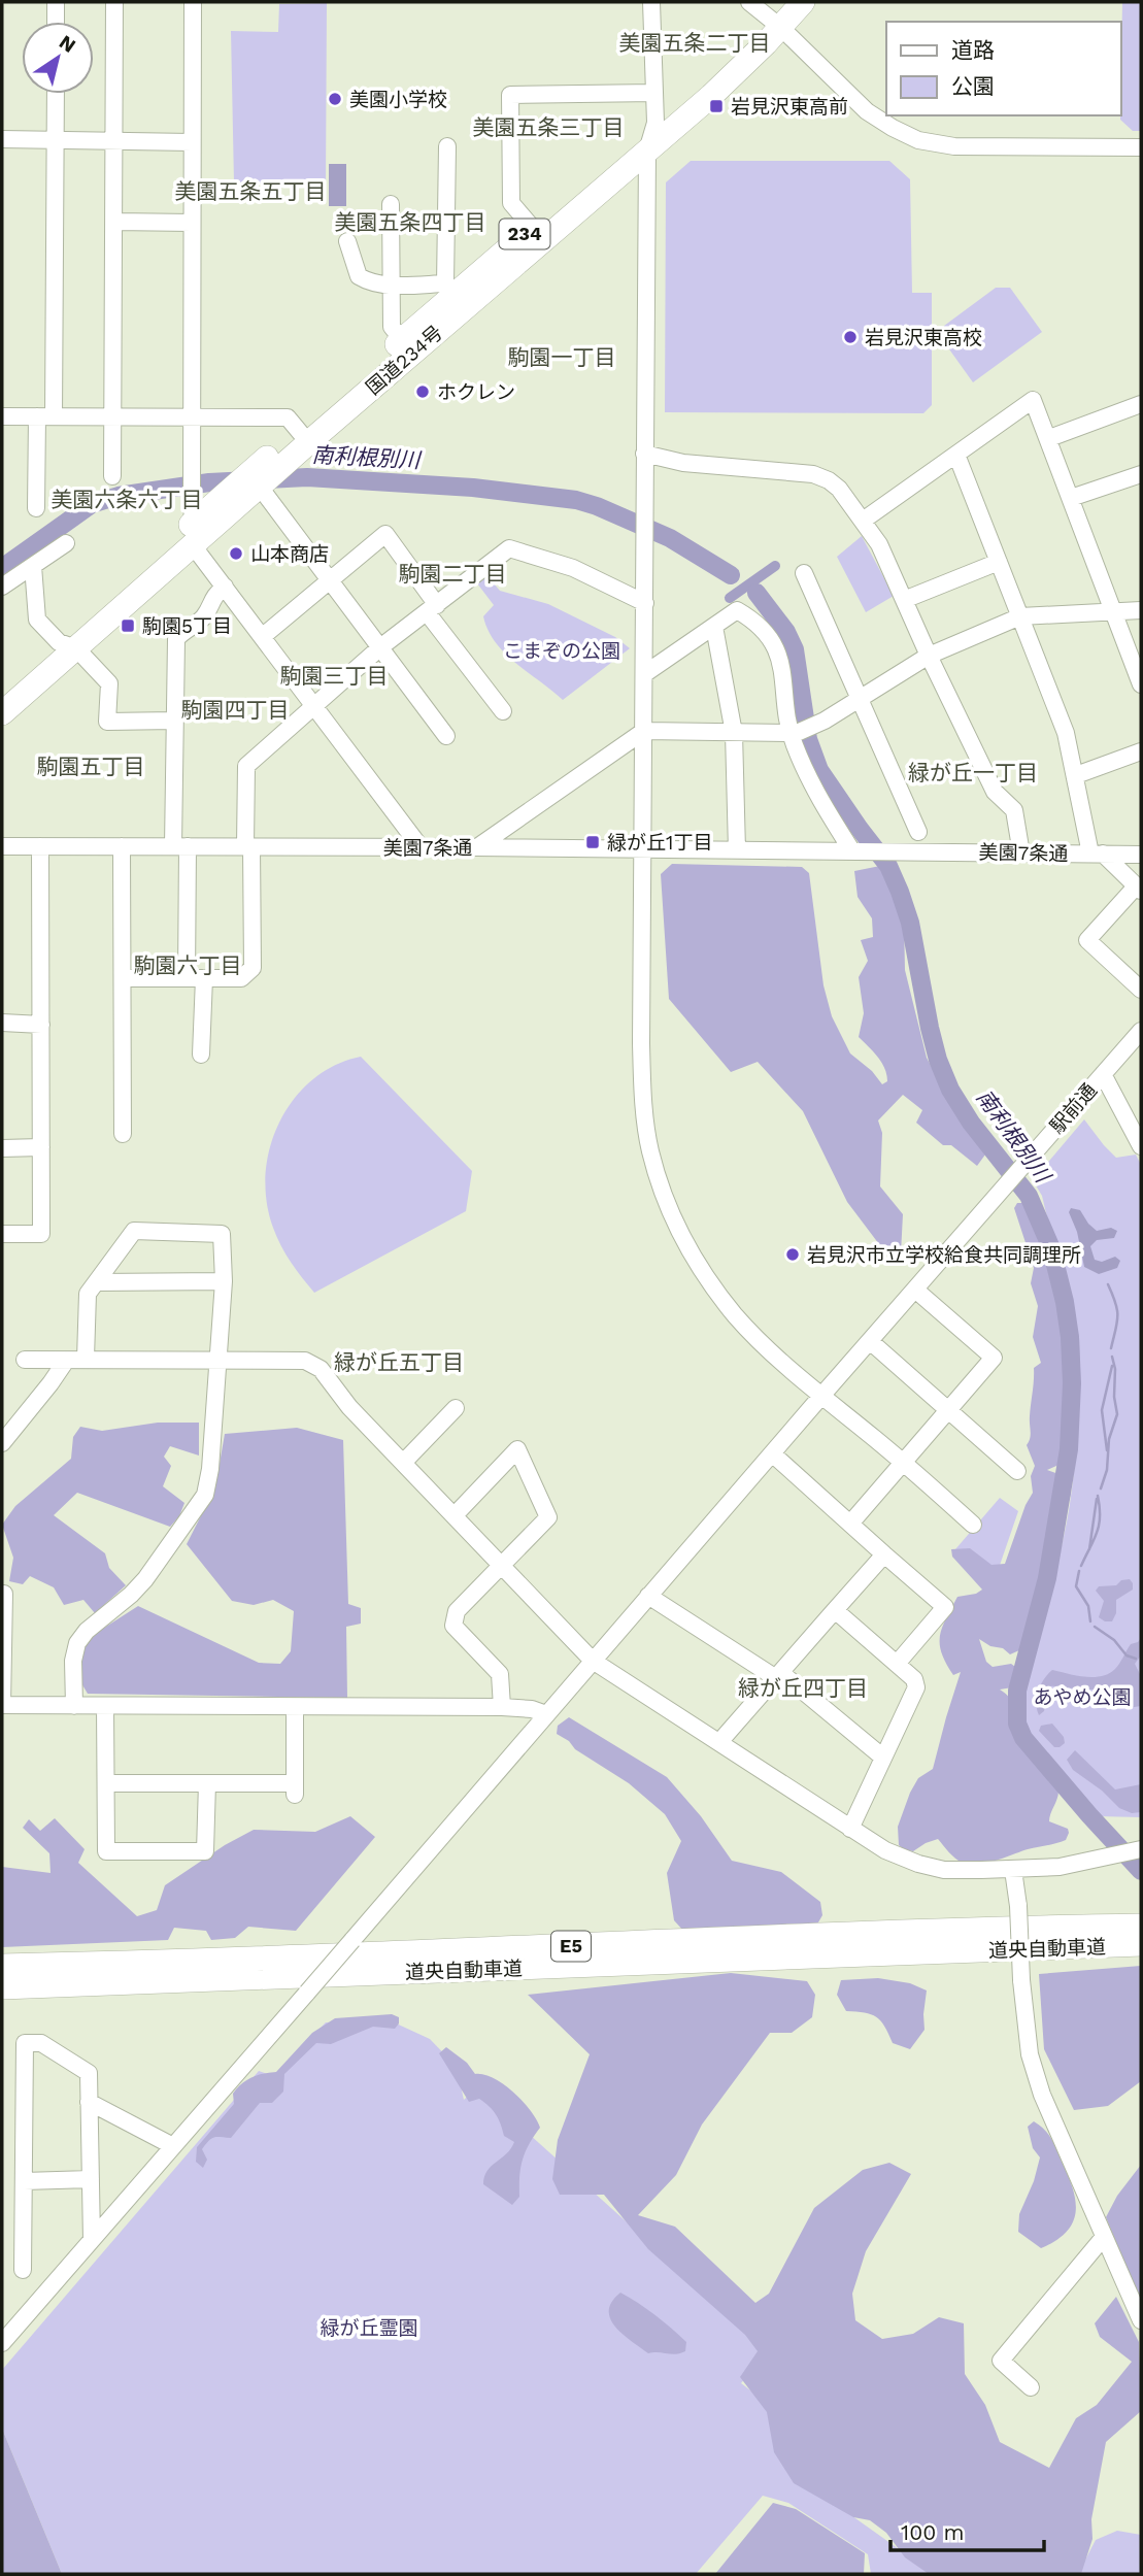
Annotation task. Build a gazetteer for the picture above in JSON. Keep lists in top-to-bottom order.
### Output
{
  "streets": {
    "highway": [
      "234",
      "国道234号",
      "E5",
      "道央自動車道"
    ],
    "street": ["美園7条通", "駅前通"]
  },
  "districts": [
    "美園五条二丁目",
    "美園五条三丁目",
    "美園五条五丁目",
    "美園五条四丁目",
    "駒園一丁目",
    "美園六条六丁目",
    "駒園二丁目",
    "駒園三丁目",
    "駒園四丁目",
    "駒園五丁目",
    "緑が丘一丁目",
    "駒園六丁目",
    "緑が丘五丁目",
    "緑が丘四丁目"
  ],
  "water": ["南利根別川"],
  "parks": ["こまぞの公園", "あやめ公園", "緑が丘霊園"],
  "places": {
    "other": [
      "美園小学校",
      "岩見沢東高校",
      "ホクレン",
      "山本商店",
      "岩見沢市立学校給食共同調理所"
    ],
    "transit": ["岩見沢東高前", "駒園5丁目", "緑が丘1丁目"]
  },
  "legend": ["道路", "公園"],
  "scale_bar": "100 m",
  "north": "top right"
}
